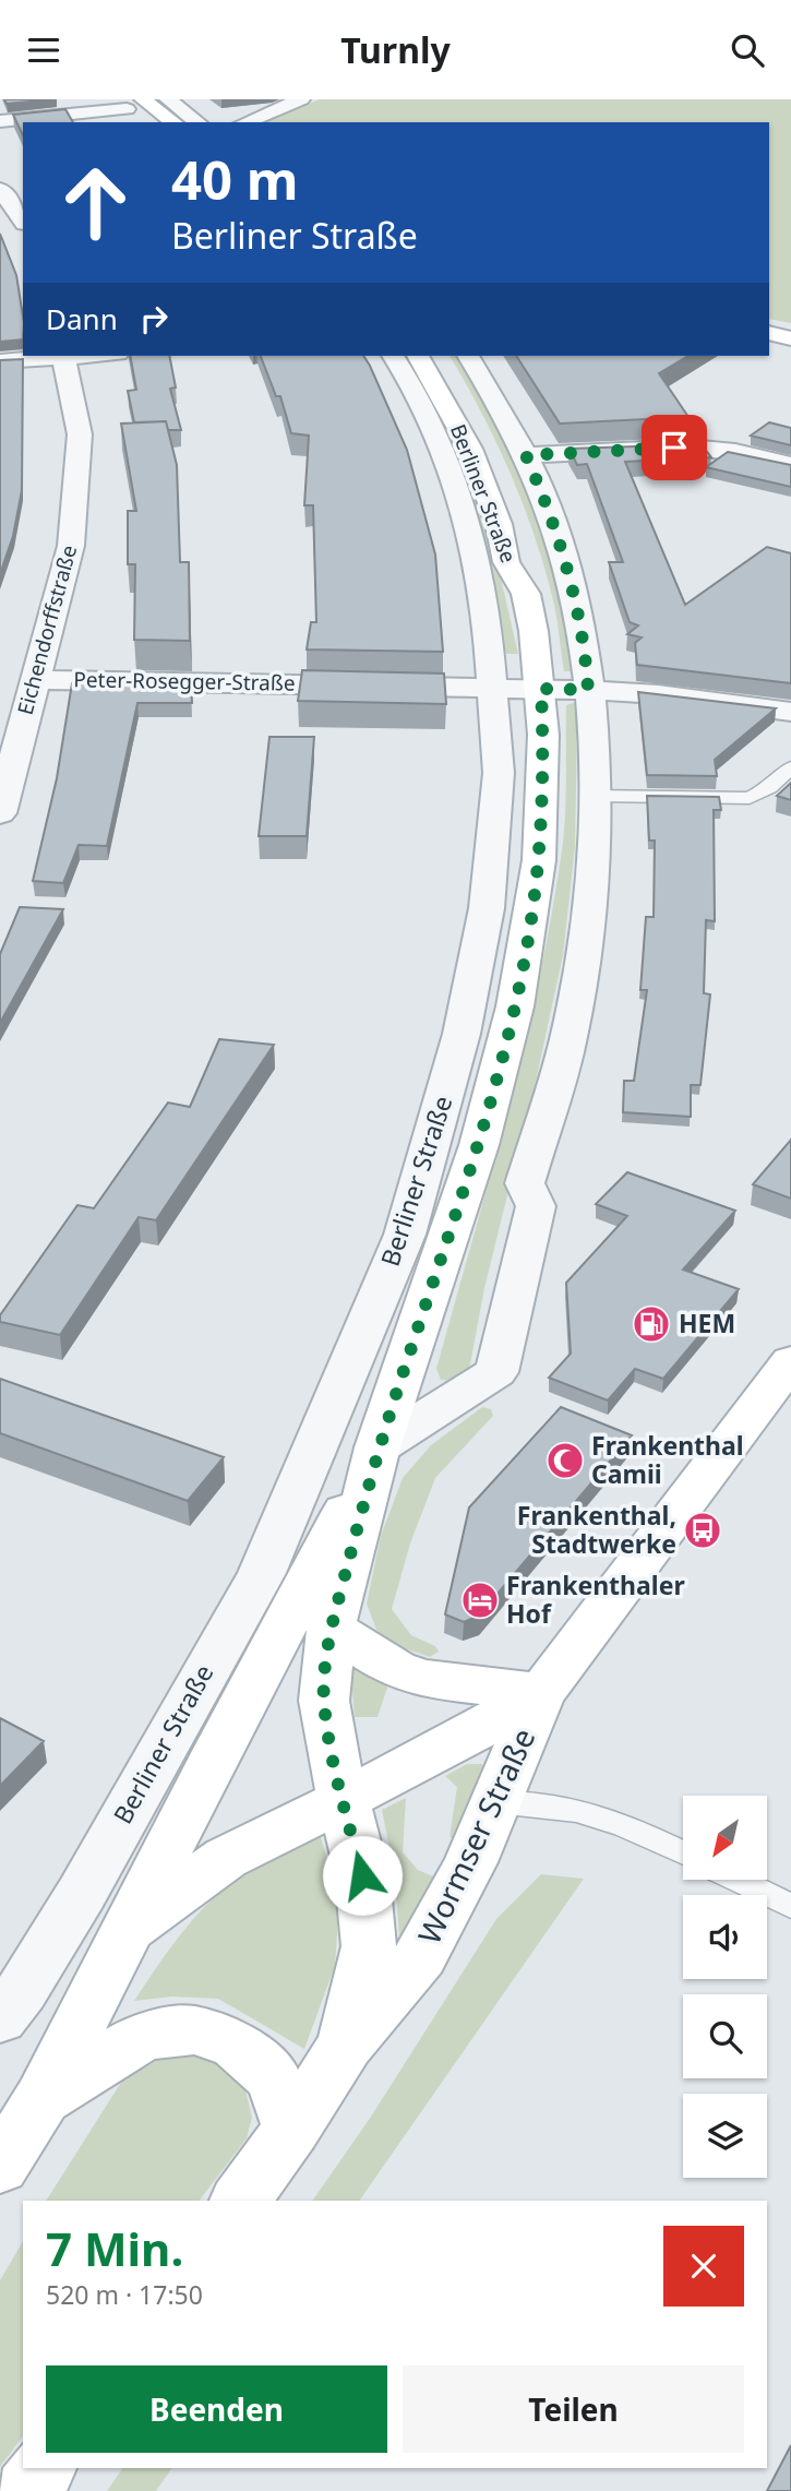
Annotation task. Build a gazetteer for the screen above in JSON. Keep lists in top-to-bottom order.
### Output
{
  "streets": {
    "main road": ["Berliner Straße", "Wormser Straße"],
    "street": ["Eichendorffstraße", "Peter-Rosegger-Straße"]
  },
  "crossings": [
    ["Berliner Straße", "Peter-Rosegger-Straße"],
    ["Berliner Straße", "Wormser Straße"],
    ["Eichendorffstraße", "Peter-Rosegger-Straße"]
  ],
  "places": {
    "fuel station": ["HEM"],
    "mosque": ["Frankenthal Camii"],
    "bus stop": ["Frankenthal, Stadtwerke"],
    "hotel": ["Frankenthaler Hof"]
  },
  "north": "bottom left",
  "page": {
    "header": "Turnly",
    "turn": ["40 m", "Berliner Straße"],
    "then": "Dann",
    "heading": ["7 Min.", "520 m · 17:50"],
    "buttons": ["Beenden", "Teilen"]
  }
}
